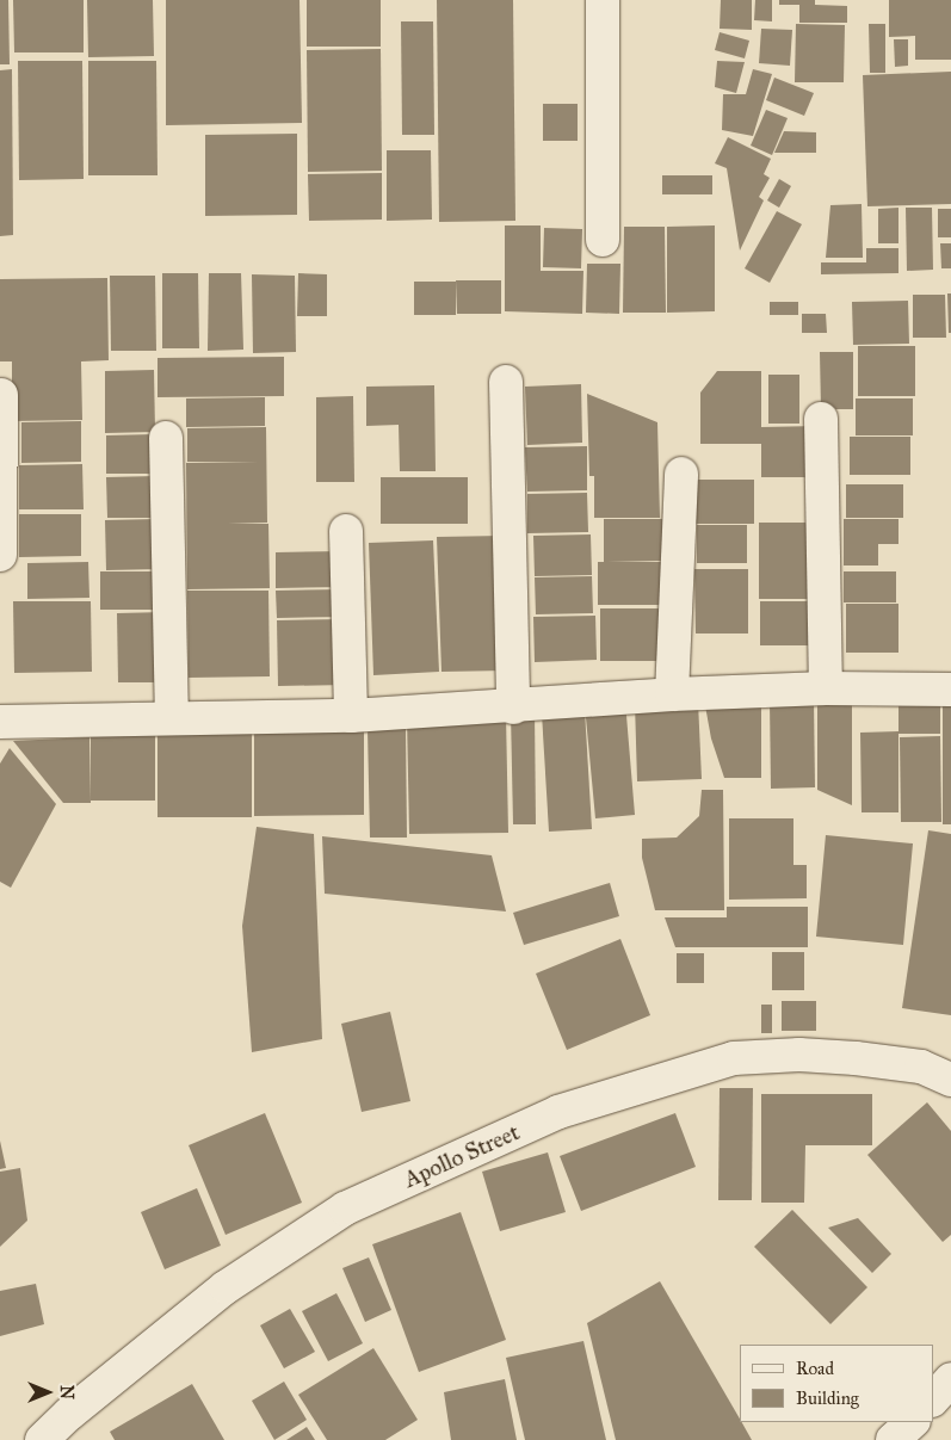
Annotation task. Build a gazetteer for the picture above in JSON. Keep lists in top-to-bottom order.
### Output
{
  "streets": {
    "street": ["Apollo Street"]
  },
  "legend": ["Road", "Building"],
  "north": "right"
}
